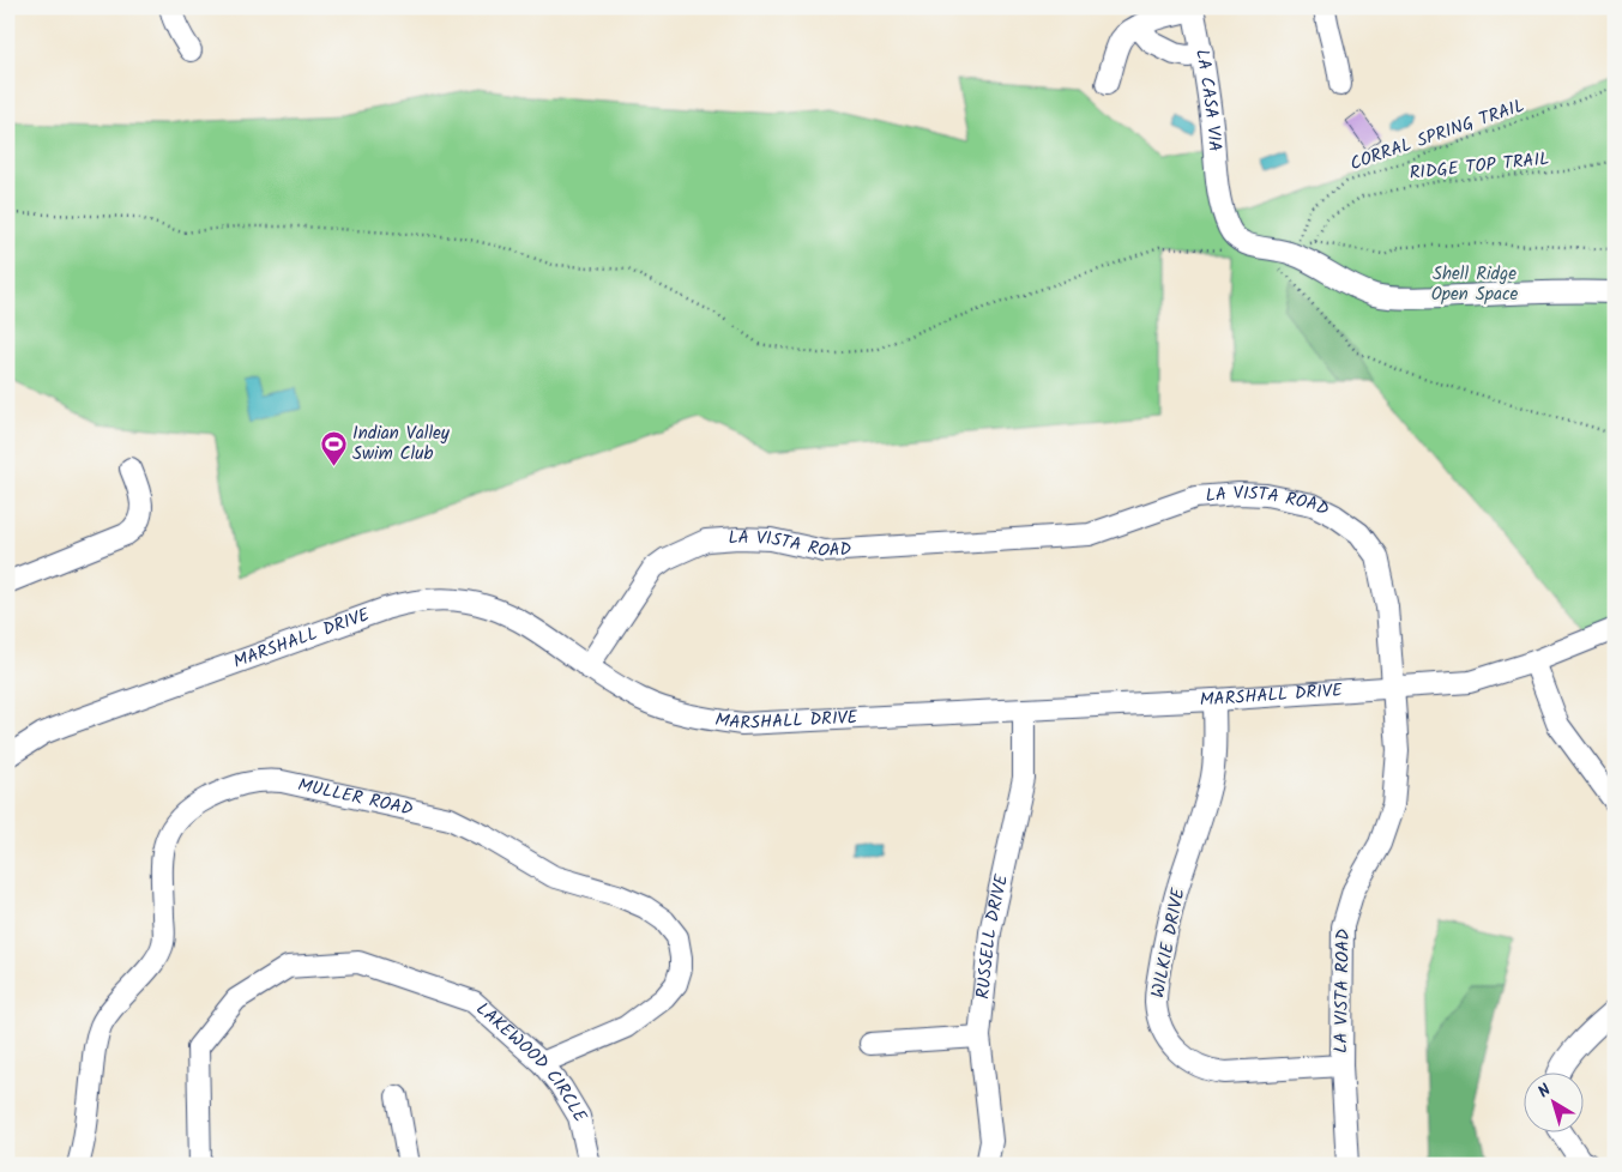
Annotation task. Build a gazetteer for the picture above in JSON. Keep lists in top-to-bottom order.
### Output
{
  "streets": {
    "street": [
      "LA CASA VIA",
      "LA VISTA ROAD",
      "MARSHALL DRIVE",
      "MULLER ROAD",
      "RUSSELL DRIVE",
      "WILKIE DRIVE",
      "LAKEWOOD CIRCLE"
    ],
    "path": ["CORRAL SPRING TRAIL", "RIDGE TOP TRAIL"]
  },
  "crossings": [
    ["LA CASA VIA", "CORRAL SPRING TRAIL"],
    ["LA VISTA ROAD", "MARSHALL DRIVE"],
    ["LA VISTA ROAD", "WILKIE DRIVE"],
    ["MARSHALL DRIVE", "RUSSELL DRIVE"],
    ["MARSHALL DRIVE", "WILKIE DRIVE"],
    ["MULLER ROAD", "LAKEWOOD CIRCLE"]
  ],
  "parks": ["Shell Ridge Open Space"],
  "places": {
    "sports": ["Indian Valley Swim Club"]
  },
  "north": "top left"
}
